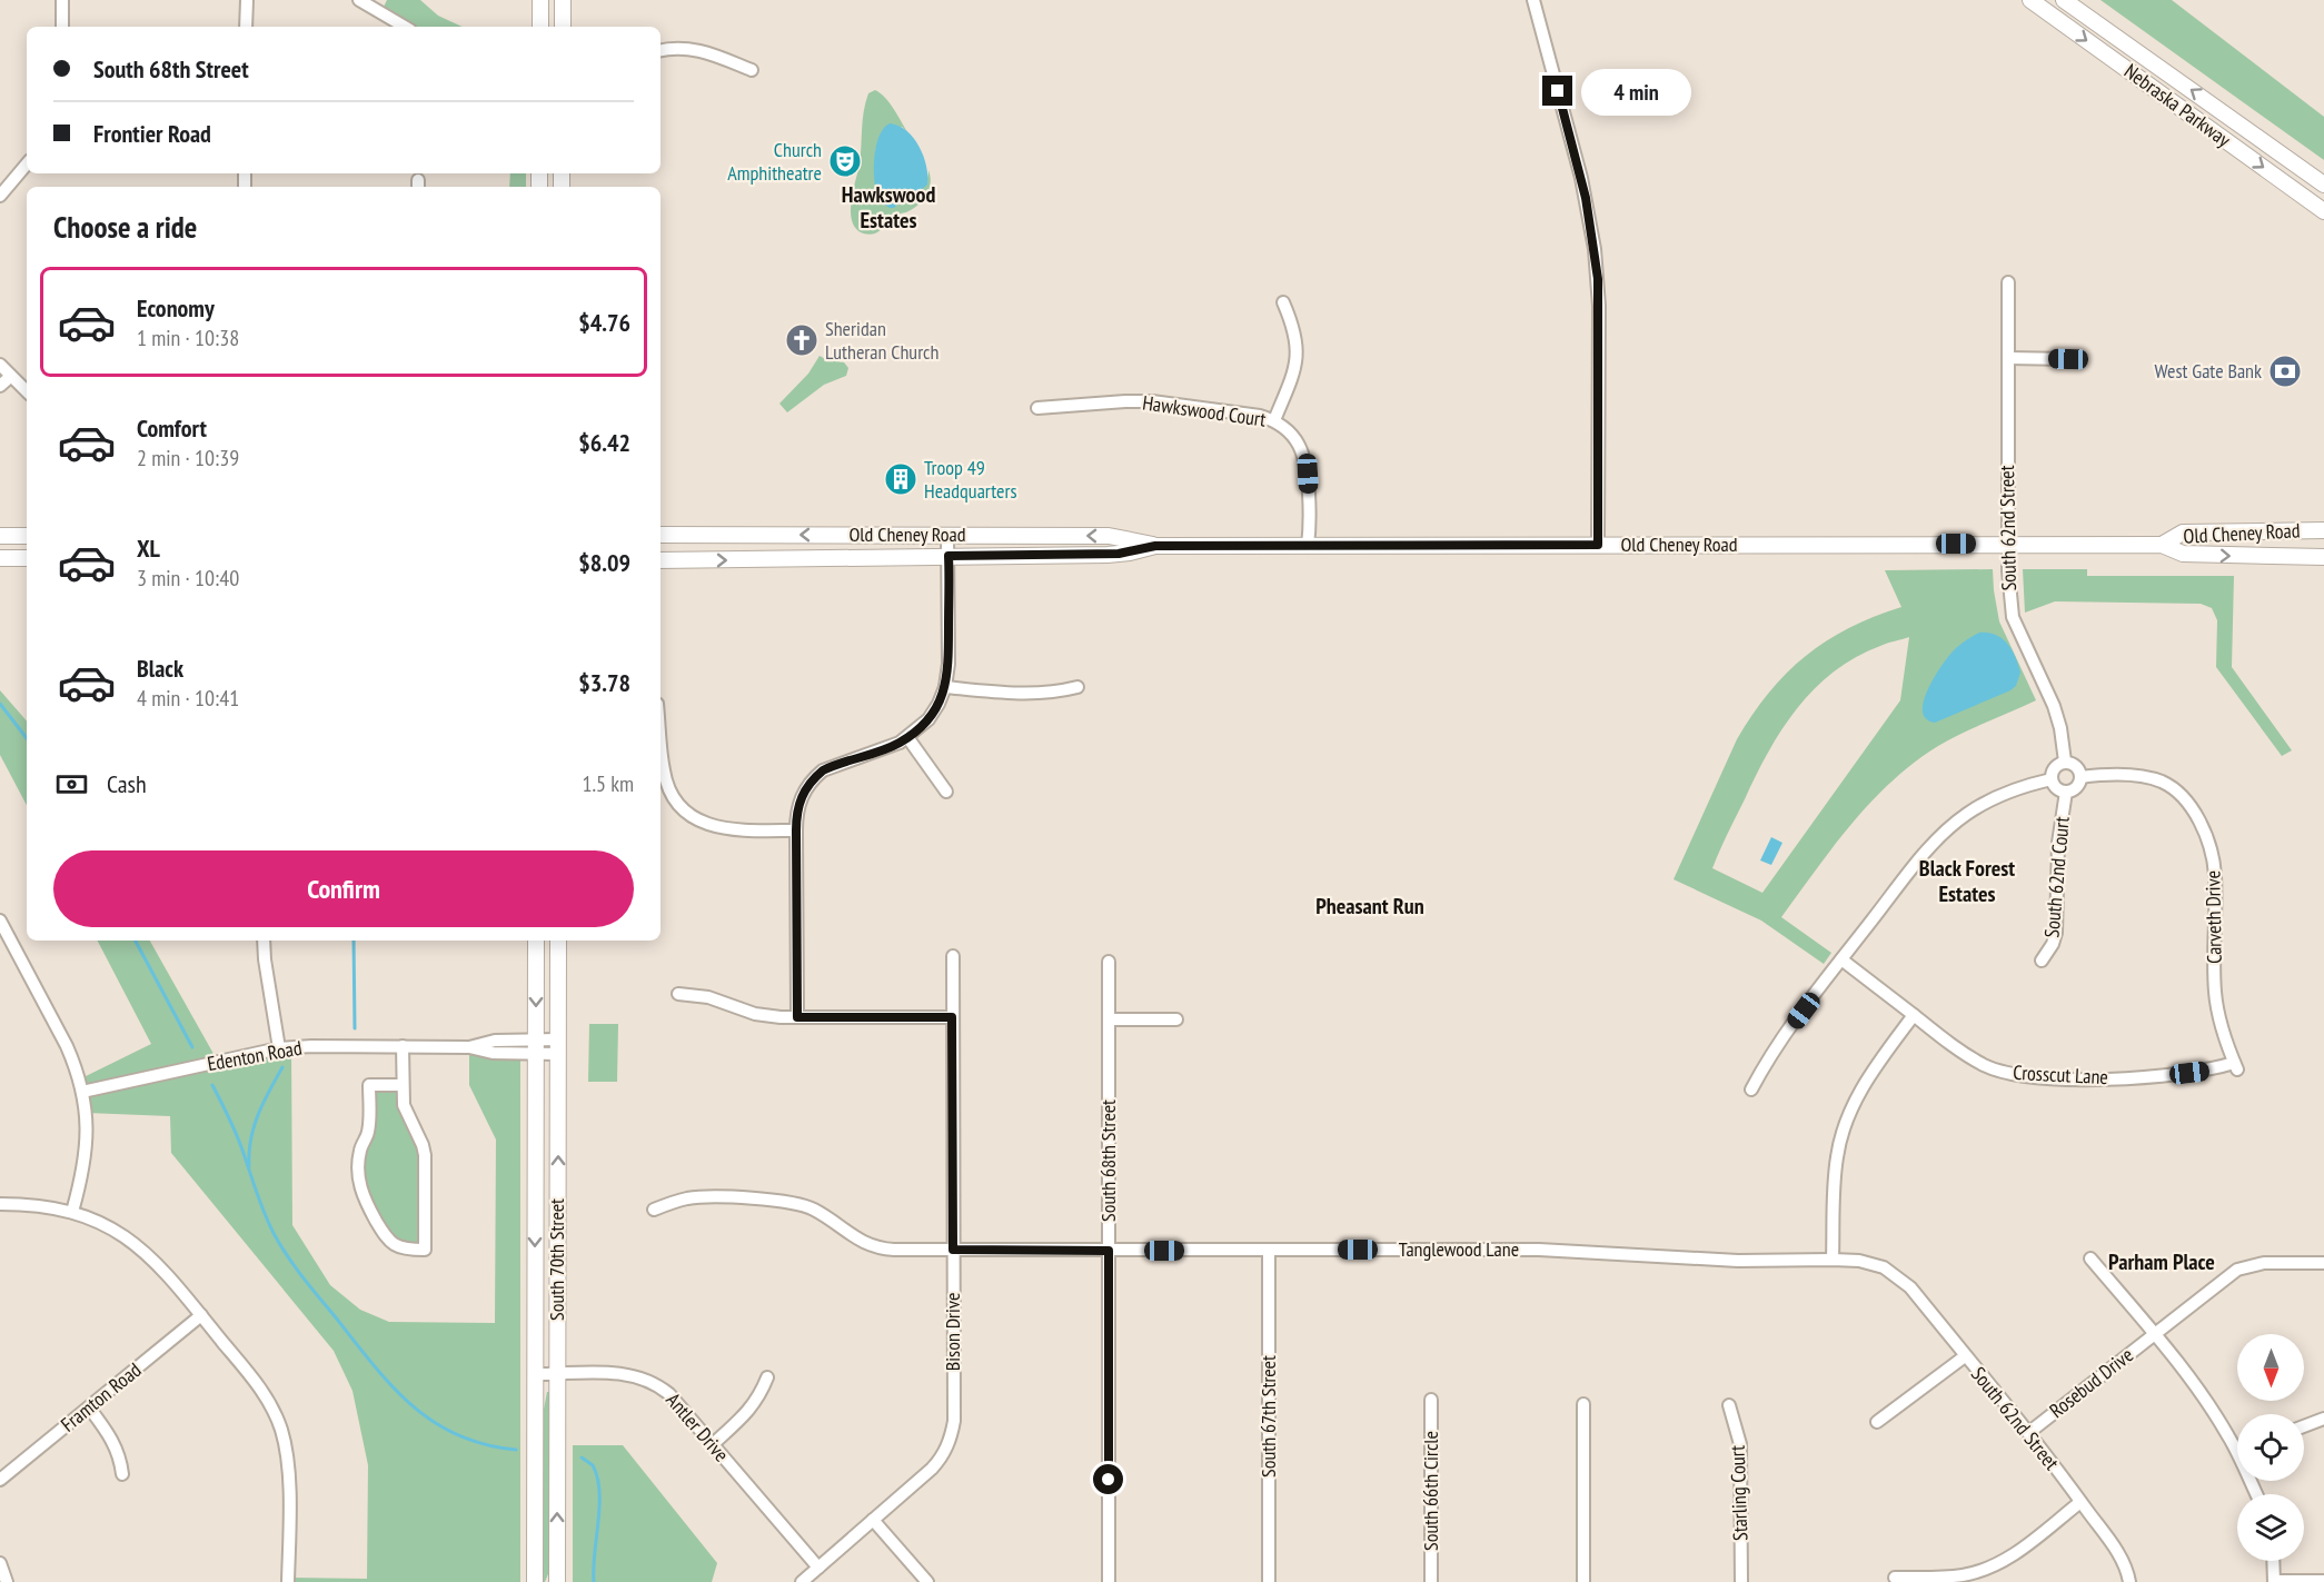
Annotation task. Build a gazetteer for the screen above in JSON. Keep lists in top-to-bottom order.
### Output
{
  "streets": {
    "main road": ["Nebraska Parkway", "Old Cheney Road", "South 70th Street"],
    "street": [
      "Hawkswood Court",
      "South 62nd Street",
      "South 62nd Court",
      "Carveth Drive",
      "Edenton Road",
      "Crosscut Lane",
      "South 68th Street",
      "Tanglewood Lane",
      "Bison Drive",
      "Rosebud Drive",
      "Framton Road",
      "South 67th Street",
      "Antler Drive",
      "South 66th Circle",
      "Starling Court"
    ]
  },
  "crossings": [
    ["Hawkswood Court", "Old Cheney Road"],
    ["South 62nd Street", "Old Cheney Road"],
    ["South 62nd Street", "South 62nd Court"],
    ["South 62nd Street", "Carveth Drive"],
    ["South 62nd Street", "Tanglewood Lane"],
    ["South 62nd Street", "Rosebud Drive"],
    ["South 62nd Court", "Carveth Drive"],
    ["Carveth Drive", "Crosscut Lane"],
    ["Edenton Road", "South 70th Street"],
    ["South 68th Street", "Tanglewood Lane"],
    ["Tanglewood Lane", "Bison Drive"],
    ["Tanglewood Lane", "South 67th Street"],
    ["South 70th Street", "Antler Drive"],
    ["Bison Drive", "Antler Drive"]
  ],
  "districts": [
    "Hawkswood Estates",
    "Black Forest Estates",
    "Pheasant Run",
    "Parham Place"
  ],
  "places": {
    "theatre": ["Church Amphitheatre"],
    "church": ["Sheridan Lutheran Church"],
    "bank": ["West Gate Bank"],
    "building": ["Troop 49 Headquarters"]
  },
  "north": "bottom",
  "page": {
    "banner": ["South 68th Street", "Frontier Road"],
    "bubble": "4 min",
    "heading": "Choose a ride",
    "list": [
      {
        "name": "Economy",
        "note": "1 min · 10:38",
        "value": "$4.76"
      },
      {
        "name": "Comfort",
        "note": "2 min · 10:39",
        "value": "$6.42"
      },
      {
        "name": "XL",
        "note": "3 min · 10:40",
        "value": "$8.09"
      },
      {
        "name": "Black",
        "note": "4 min · 10:41",
        "value": "$3.78"
      }
    ],
    "pay": ["Cash", "1.5 km"],
    "buttons": "Confirm"
  }
}
